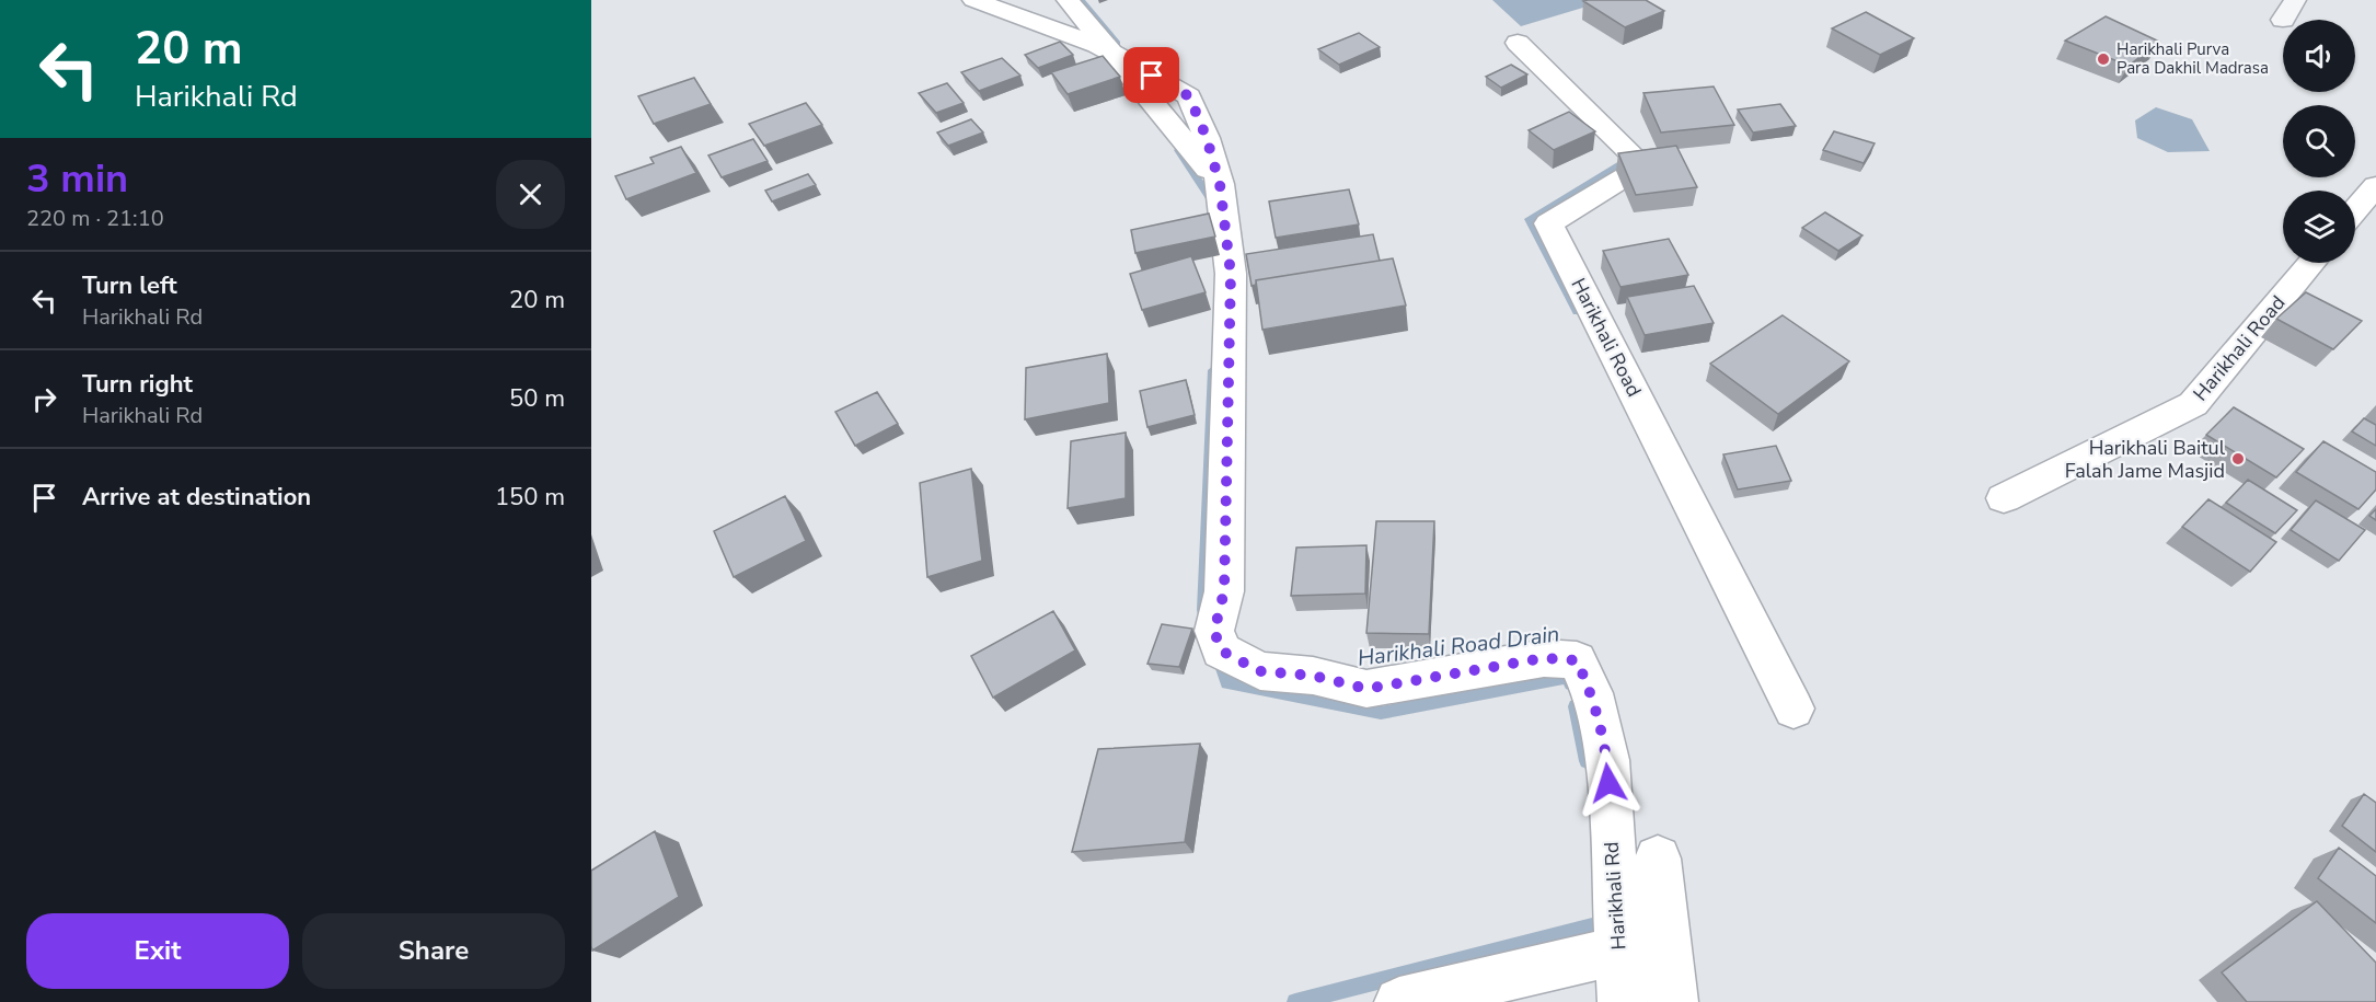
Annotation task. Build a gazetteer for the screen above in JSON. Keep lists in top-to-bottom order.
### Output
{
  "streets": {
    "street": ["Harikhali Road", "Harikhali Rd"]
  },
  "water": ["Harikhali Road Drain"],
  "places": ["Harikhali Purva Para Dakhil Madrasa", "Harikhali Baitul Falah Jame Masjid"],
  "page": {
    "turn": ["20 m", "Harikhali Rd"],
    "heading": ["3 min", "220 m · 21:10"],
    "list": [
      {
        "name": "Turn left",
        "note": "Harikhali Rd",
        "value": "20 m"
      },
      {
        "name": "Turn right",
        "note": "Harikhali Rd",
        "value": "50 m"
      },
      {
        "name": "Arrive at destination",
        "value": "150 m"
      }
    ],
    "buttons": ["Exit", "Share"]
  }
}
